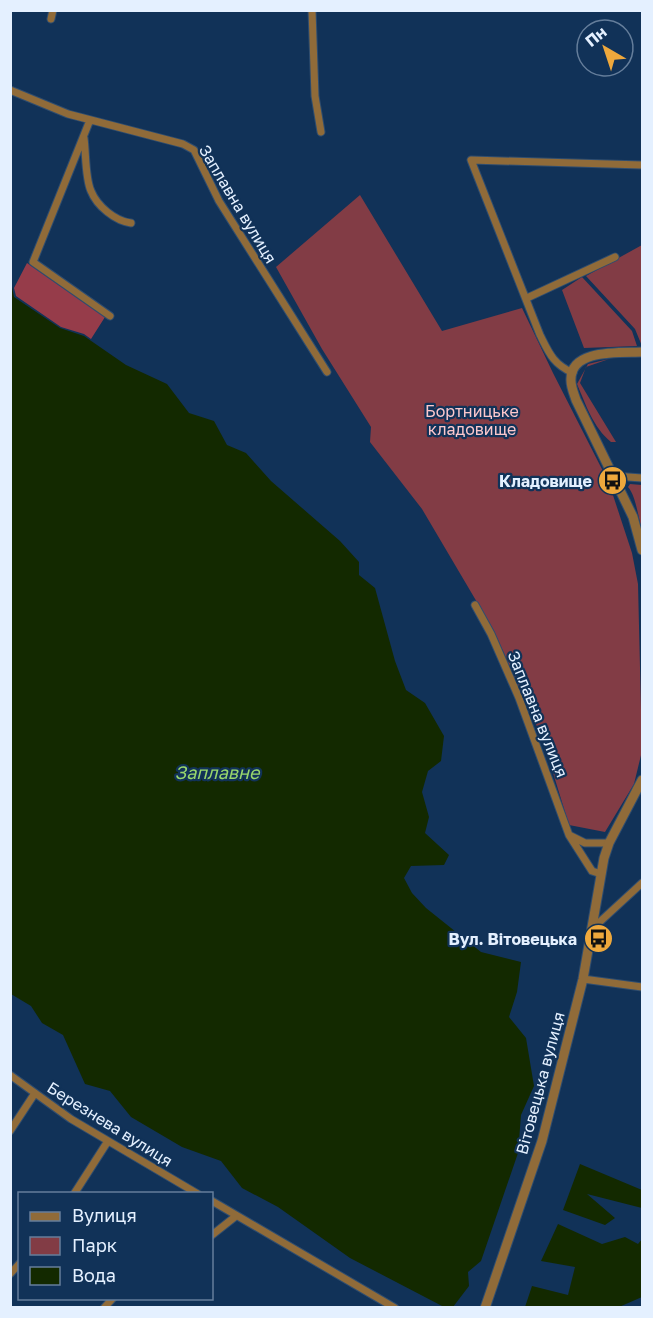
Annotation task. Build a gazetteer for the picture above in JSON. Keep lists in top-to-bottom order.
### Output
{
  "streets": {
    "street": ["Заплавна вулиця", "Вітовецька вулиця", "Березнева вулиця"]
  },
  "crossings": [
    ["Заплавна вулиця", "Вітовецька вулиця"]
  ],
  "water": ["Заплавне"],
  "parks": ["Бортницьке кладовище"],
  "places": {
    "bus stop": ["Кладовище", "Вул. Вітовецька"]
  },
  "legend": ["Вулиця", "Парк", "Вода"],
  "north": "top left"
}
